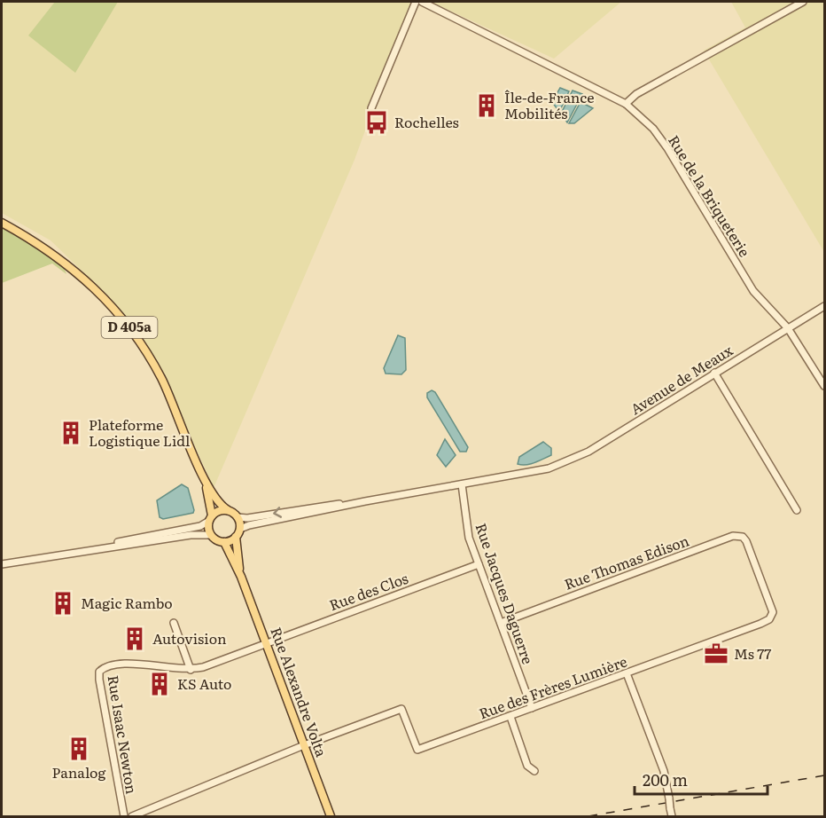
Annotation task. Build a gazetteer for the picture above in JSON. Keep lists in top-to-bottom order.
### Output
{
  "streets": {
    "main road": ["D 405a", "Rue Alexandre Volta"],
    "street": [
      "Rue de la Briqueterie",
      "Avenue de Meaux",
      "Rue Thomas Edison",
      "Rue des Clos",
      "Rue Jacques Daguerre",
      "Rue des Frères Lumière",
      "Rue Isaac Newton"
    ]
  },
  "crossings": [
    ["Rue de la Briqueterie", "Avenue de Meaux"],
    ["D 405a", "Rue Alexandre Volta"],
    ["Avenue de Meaux", "Rue Jacques Daguerre"],
    ["Rue Thomas Edison", "Rue Jacques Daguerre"],
    ["Rue Thomas Edison", "Rue des Frères Lumière"],
    ["Rue des Clos", "Rue Jacques Daguerre"],
    ["Rue des Clos", "Rue Alexandre Volta"],
    ["Rue des Clos", "Rue Isaac Newton"],
    ["Rue Jacques Daguerre", "Rue des Frères Lumière"],
    ["Rue des Frères Lumière", "Rue Alexandre Volta"],
    ["Rue Alexandre Volta", "Rue Isaac Newton"]
  ],
  "places": {
    "building": [
      "Île-de-France Mobilités",
      "Plateforme Logistique Lidl",
      "Magic Rambo",
      "Autovision",
      "KS Auto",
      "Panalog"
    ],
    "bus stop": ["Rochelles"],
    "office": ["Ms 77"]
  },
  "scale_bar": "200 m"
}
